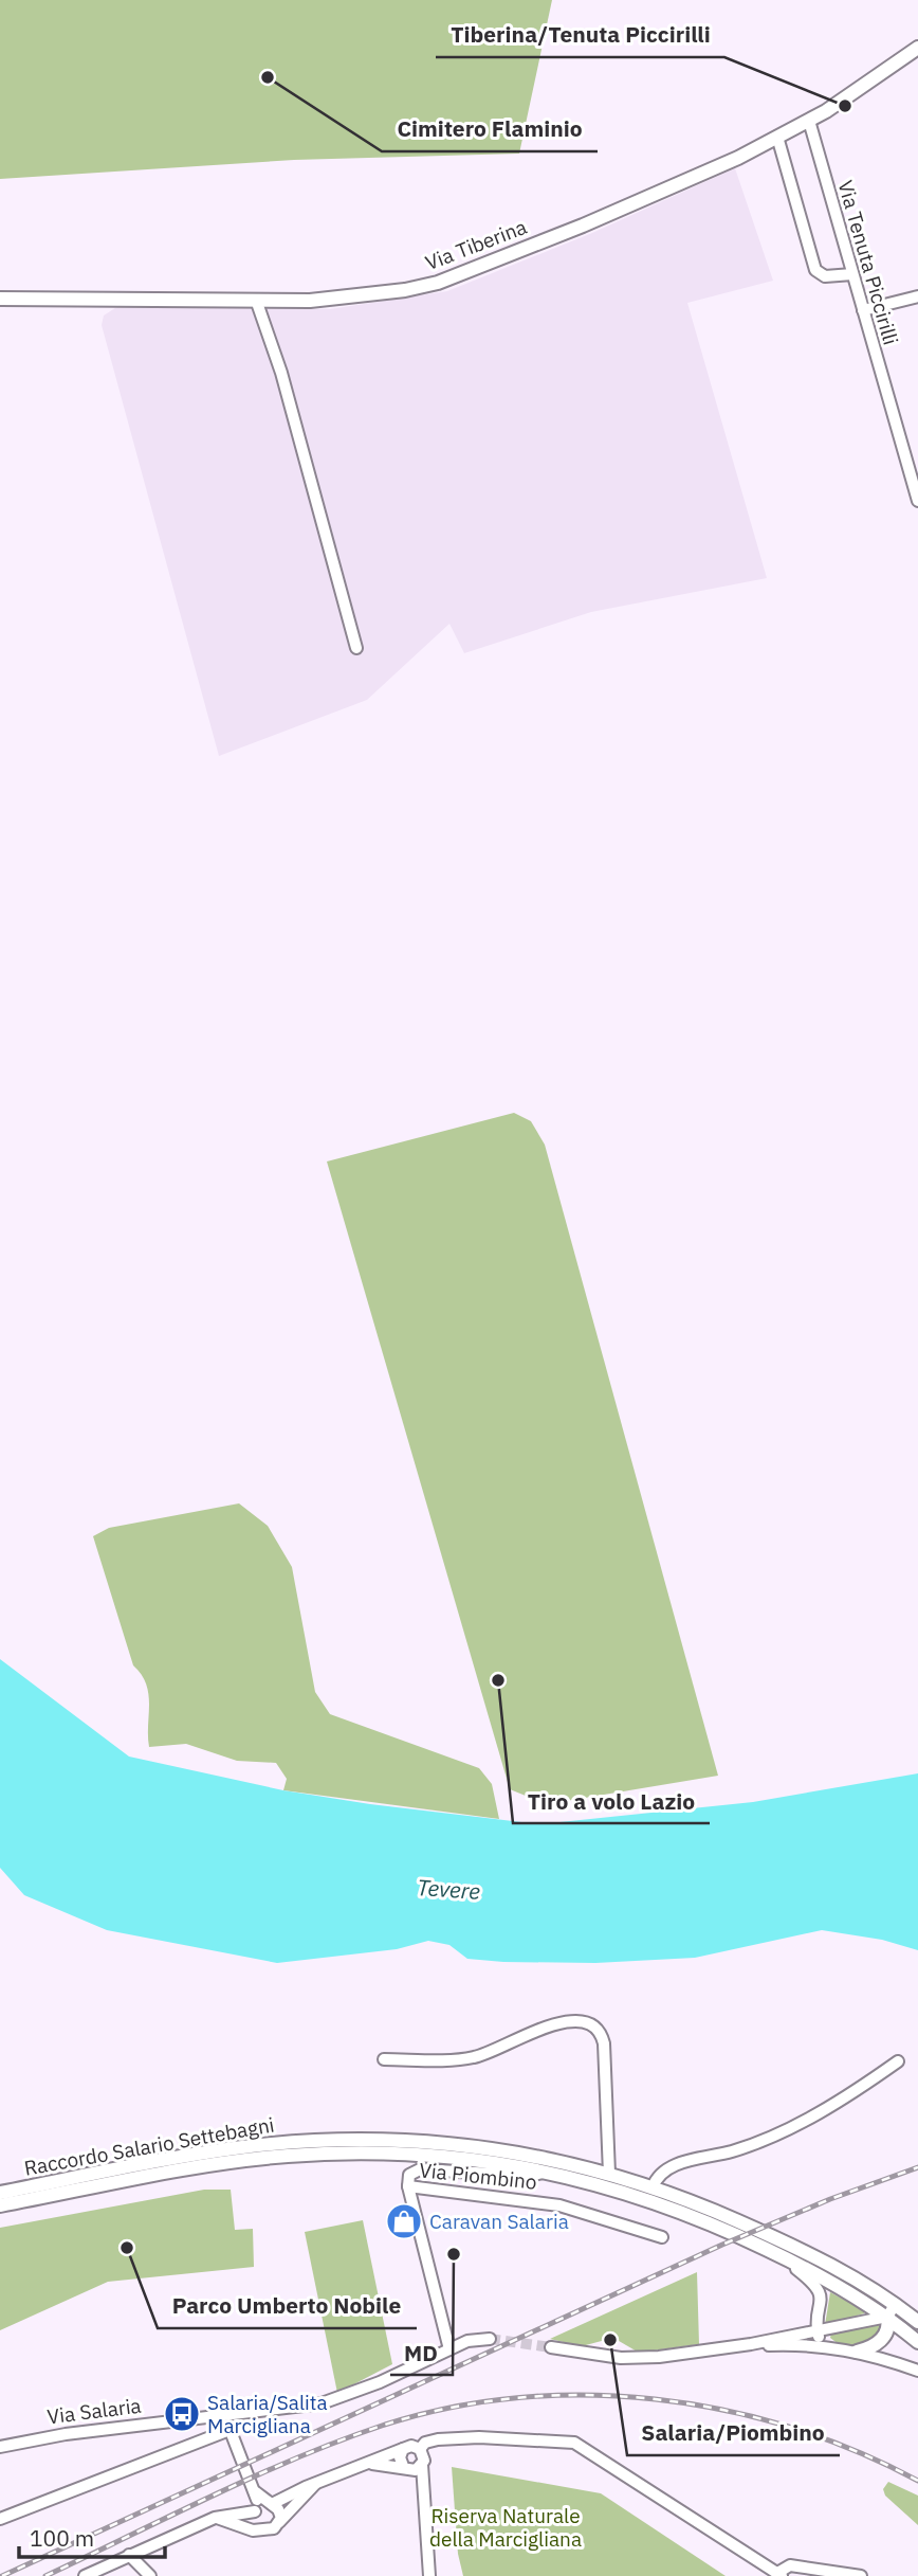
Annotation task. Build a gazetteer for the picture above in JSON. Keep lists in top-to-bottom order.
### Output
{
  "streets": {
    "main road": ["Via Tiberina", "Raccordo Salario Settebagni"],
    "street": ["Via Tenuta Piccirilli", "Via Piombino", "Via Salaria"]
  },
  "crossings": [
    ["Via Tiberina", "Via Tenuta Piccirilli"],
    ["Via Piombino", "Via Salaria"]
  ],
  "water": ["Tevere"],
  "parks": ["Riserva Naturale della Marcigliana"],
  "places": {
    "other": [
      "Cimitero Flaminio",
      "Tiberina/Tenuta Piccirilli",
      "Tiro a volo Lazio",
      "Parco Umberto Nobile",
      "MD",
      "Salaria/Piombino"
    ],
    "shop": ["Caravan Salaria"],
    "bus stop": ["Salaria/Salita Marcigliana"]
  },
  "scale_bar": "100 m"
}
